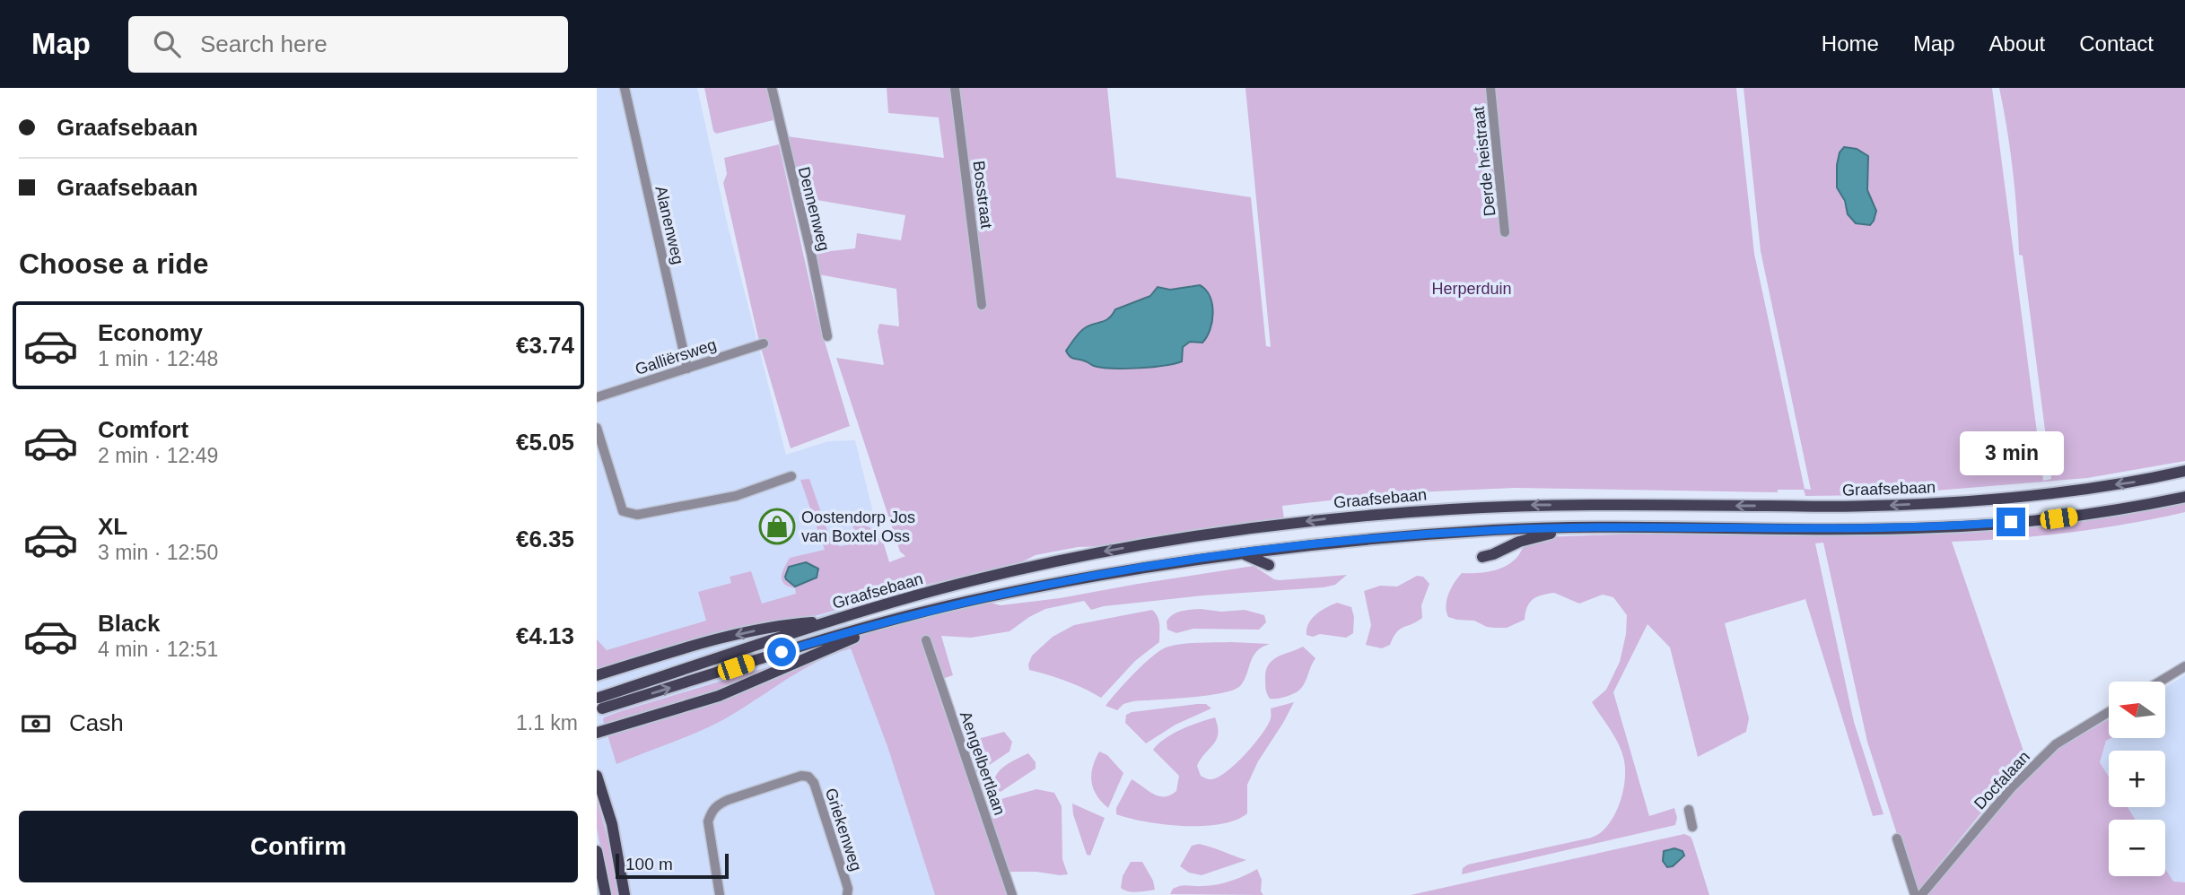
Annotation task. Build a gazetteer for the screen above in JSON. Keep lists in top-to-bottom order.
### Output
{
  "streets": {
    "main road": ["Graafsebaan"],
    "street": [
      "Derde heistraat",
      "Bosstraat",
      "Dennenweg",
      "Alanenweg",
      "Galliërsweg",
      "Aengelbertlaan",
      "Docfalaan",
      "Griekenweg"
    ]
  },
  "crossings": [
    ["Alanenweg", "Galliërsweg"]
  ],
  "parks": ["Herperduin"],
  "places": {
    "shop": ["Oostendorp Jos van Boxtel Oss"]
  },
  "scale_bar": "100 m",
  "north": "left",
  "page": {
    "header": "Map",
    "search": "Search here",
    "nav": [
      "Home",
      "Map",
      "About",
      "Contact"
    ],
    "banner": ["Graafsebaan", "Graafsebaan"],
    "heading": "Choose a ride",
    "list": [
      {
        "name": "Economy",
        "note": "1 min · 12:48",
        "value": "€3.74"
      },
      {
        "name": "Comfort",
        "note": "2 min · 12:49",
        "value": "€5.05"
      },
      {
        "name": "XL",
        "note": "3 min · 12:50",
        "value": "€6.35"
      },
      {
        "name": "Black",
        "note": "4 min · 12:51",
        "value": "€4.13"
      }
    ],
    "bubble": "3 min",
    "map_buttons": ["+", "−"],
    "pay": ["Cash", "1.1 km"],
    "buttons": "Confirm",
    "scale": "100 m"
  }
}
